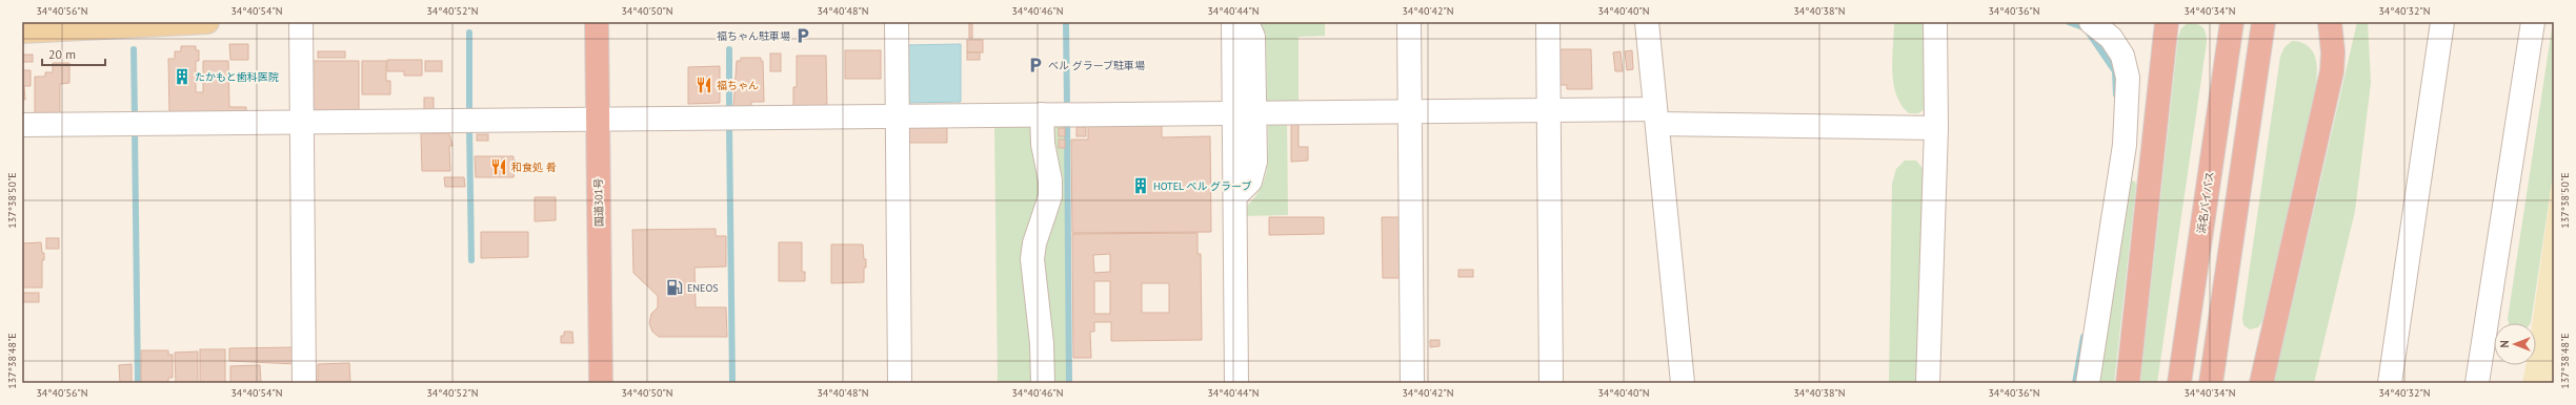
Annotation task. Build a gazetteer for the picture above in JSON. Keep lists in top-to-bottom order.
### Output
{
  "streets": {
    "highway": ["国道301号", "浜名バイパス"]
  },
  "places": {
    "parking": ["福ちゃん駐車場", "ベル グラーブ駐車場"],
    "building": ["たかもと歯科医院", "HOTEL ベル グラーブ"],
    "restaurant": ["福ちゃん", "和食処 肴"],
    "fuel station": ["ENEOS"]
  },
  "scale_bar": "20 m",
  "north": "left",
  "coordinates": [
    "34°40'56\"N",
    "34°40'54\"N",
    "34°40'52\"N",
    "34°40'50\"N",
    "34°40'48\"N",
    "34°40'46\"N",
    "34°40'44\"N",
    "34°40'42\"N",
    "34°40'40\"N",
    "34°40'38\"N",
    "34°40'36\"N",
    "34°40'34\"N",
    "34°40'32\"N",
    "137°38'50\"E",
    "137°38'48\"E"
  ]
}
